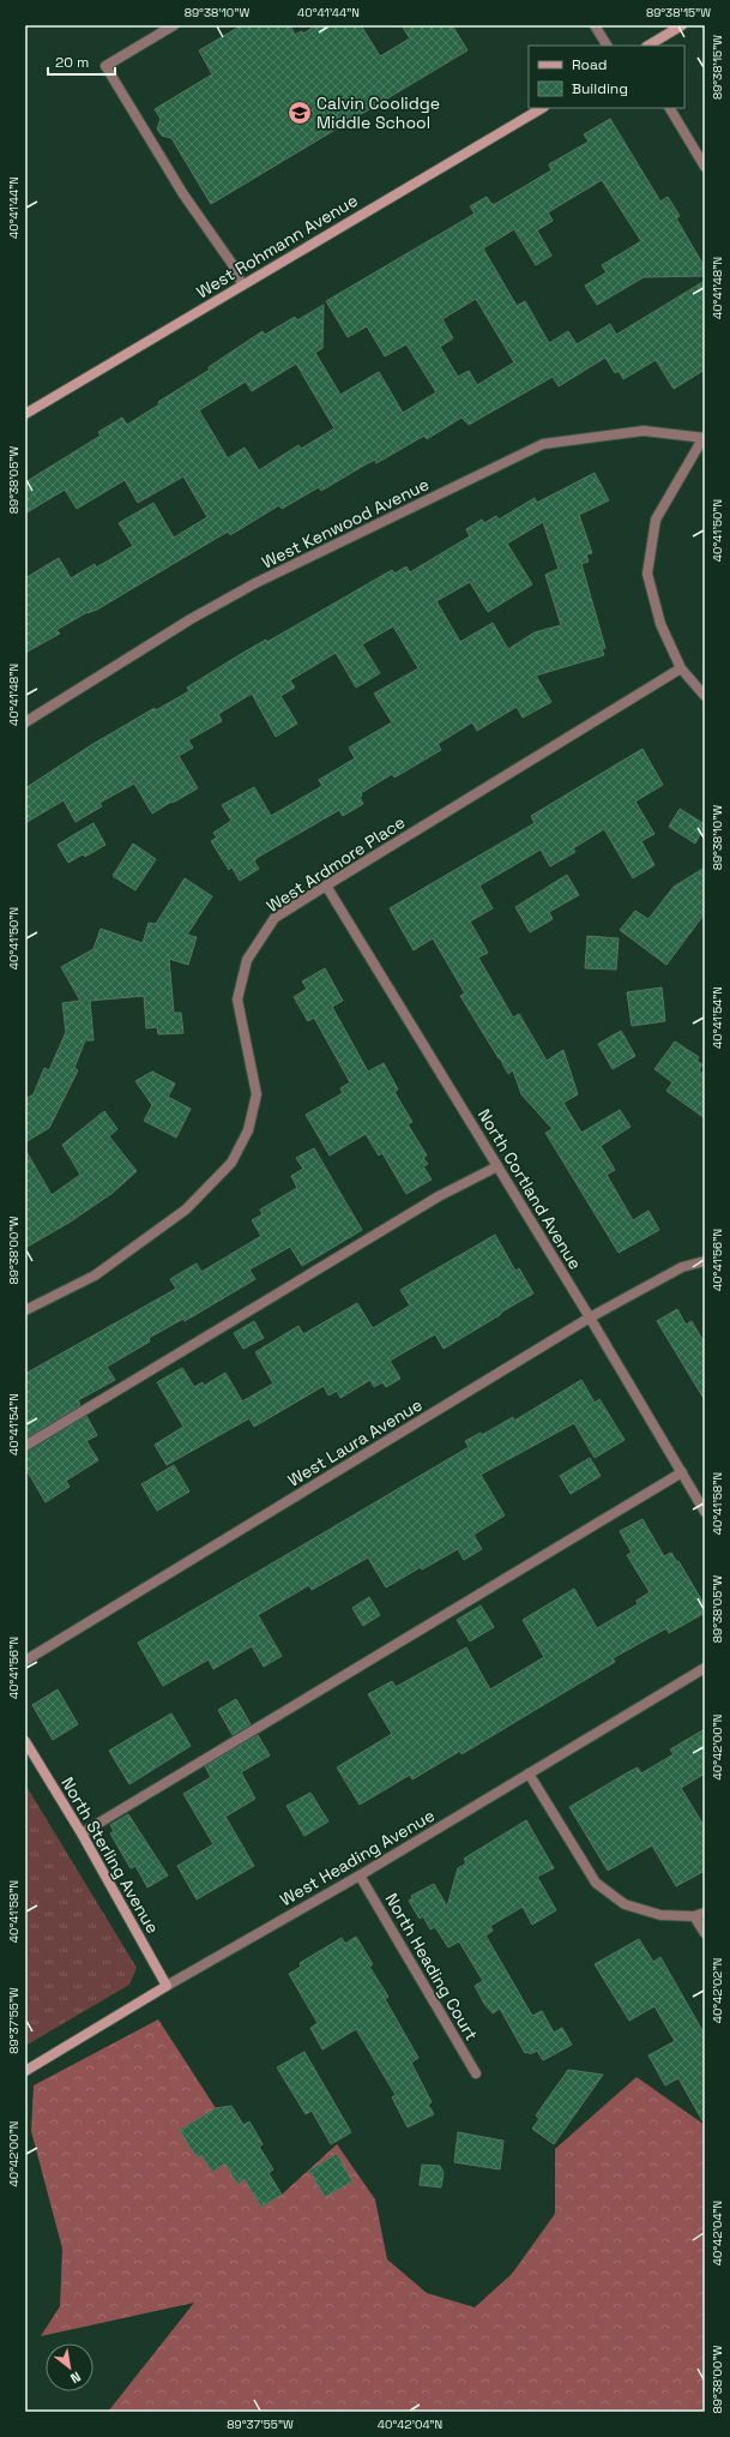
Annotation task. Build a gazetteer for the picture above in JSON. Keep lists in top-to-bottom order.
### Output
{
  "streets": {
    "street": [
      "West Rohmann Avenue",
      "West Kenwood Avenue",
      "West Ardmore Place",
      "North Cortland Avenue",
      "West Laura Avenue",
      "North Sterling Avenue",
      "West Heading Avenue",
      "North Heading Court"
    ]
  },
  "crossings": [
    ["West Ardmore Place", "North Cortland Avenue"],
    ["North Cortland Avenue", "West Laura Avenue"],
    ["North Sterling Avenue", "West Heading Avenue"],
    ["West Heading Avenue", "North Heading Court"]
  ],
  "places": {
    "school or university": ["Calvin Coolidge Middle School"]
  },
  "legend": ["Road", "Building"],
  "scale_bar": "20 m",
  "north": "bottom right",
  "coordinates": [
    "89°38'10\"W",
    "40°41'44\"N",
    "89°38'15\"W",
    "40°41'48\"N",
    "89°38'05\"W",
    "40°41'50\"N",
    "40°41'54\"N",
    "89°38'00\"W",
    "40°41'56\"N",
    "40°41'58\"N",
    "40°42'00\"N",
    "40°42'02\"N",
    "89°37'55\"W",
    "40°42'04\"N"
  ]
}
